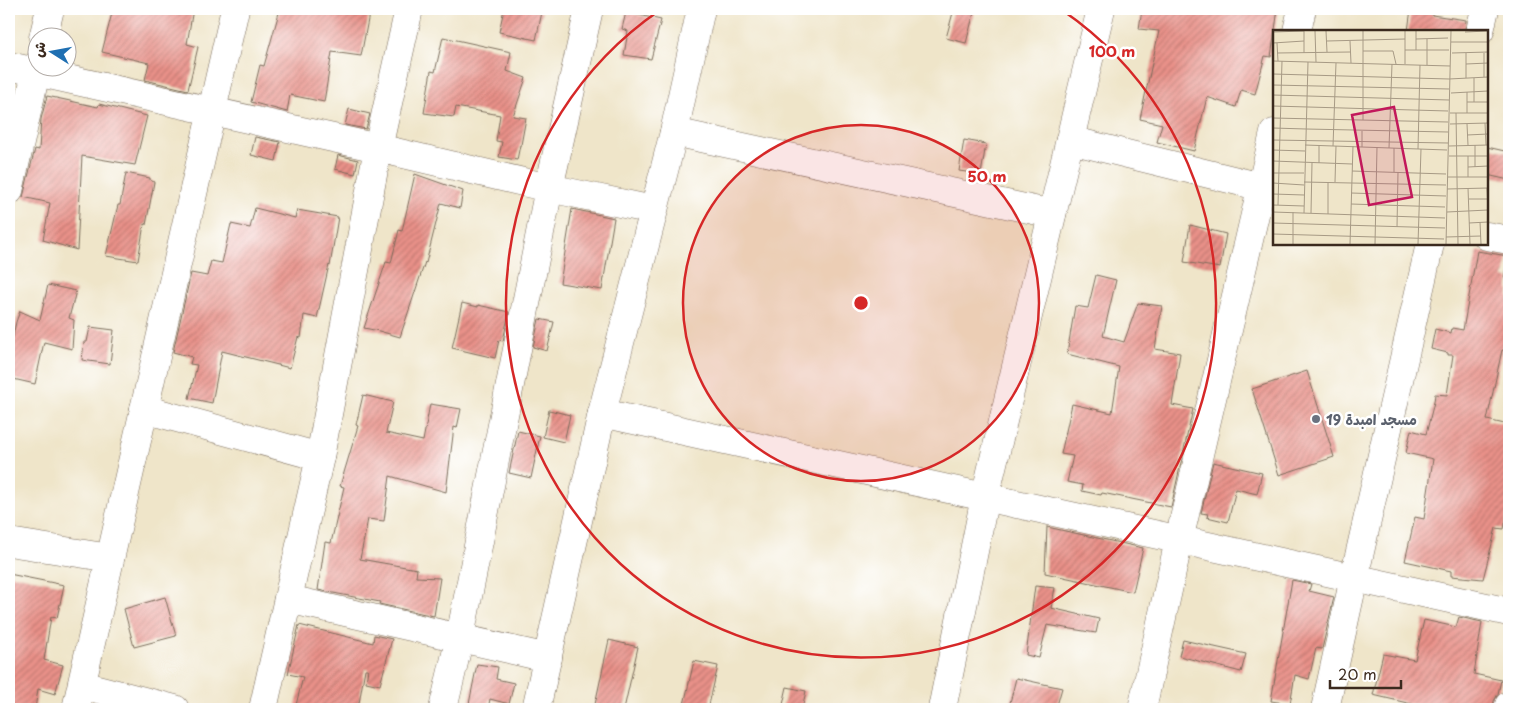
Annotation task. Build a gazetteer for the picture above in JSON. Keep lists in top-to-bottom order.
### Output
{
  "places": ["مسجد امبدة 19"],
  "scale_bar": "20 m",
  "north": "left",
  "rings": ["100 m", "50 m"]
}
